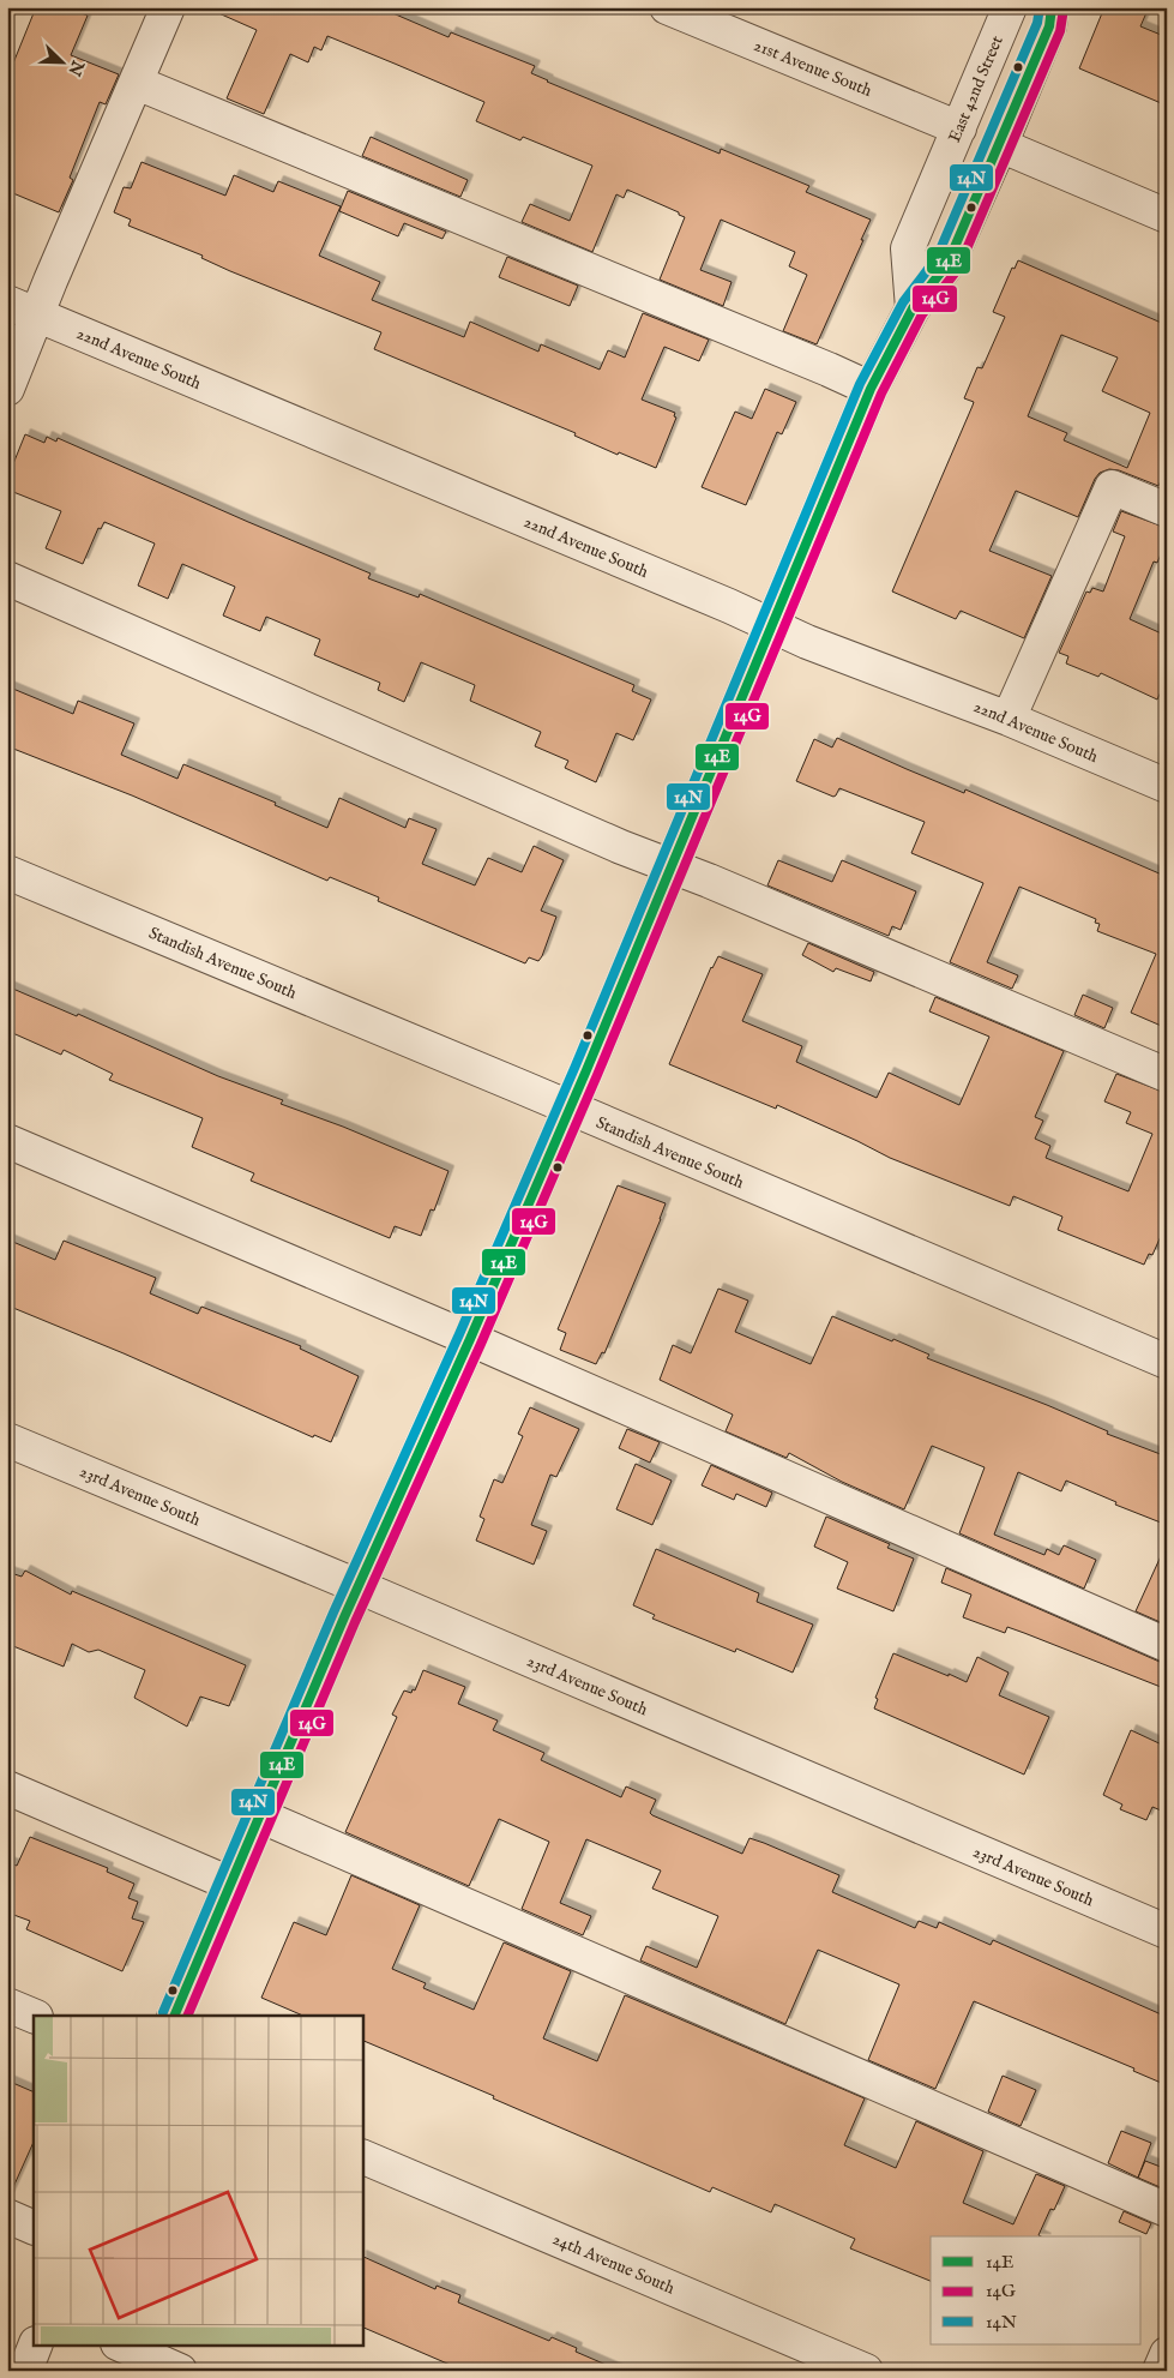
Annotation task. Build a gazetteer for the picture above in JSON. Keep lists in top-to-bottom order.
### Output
{
  "streets": {
    "street": [
      "21st Avenue South",
      "East 42nd Street",
      "22nd Avenue South",
      "Standish Avenue South",
      "23rd Avenue South",
      "24th Avenue South"
    ]
  },
  "crossings": [
    ["21st Avenue South", "East 42nd Street"]
  ],
  "lines": ["transit line 14E", "transit line 14N", "transit line 14G"],
  "legend": ["14E", "14G", "14N"],
  "north": "bottom right"
}
